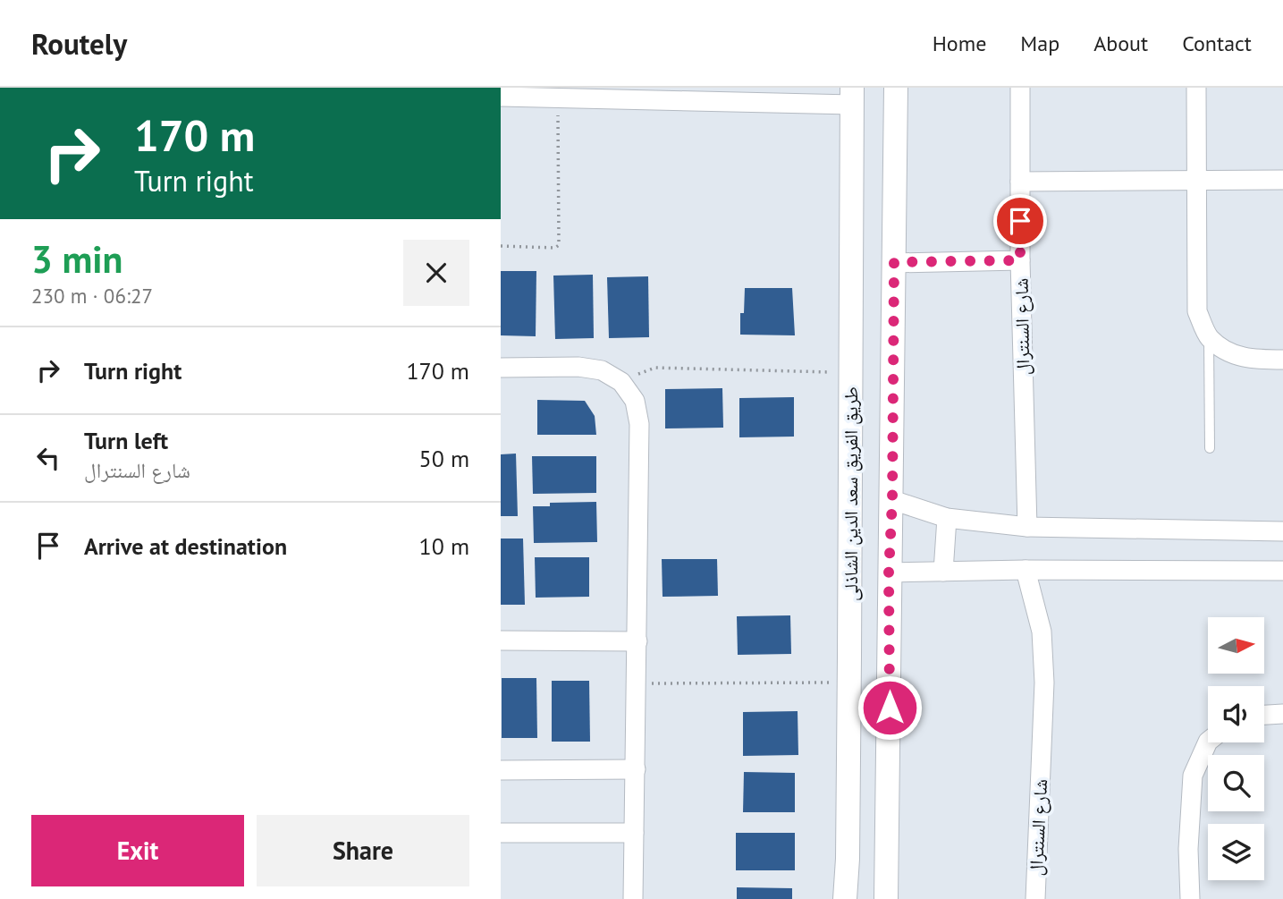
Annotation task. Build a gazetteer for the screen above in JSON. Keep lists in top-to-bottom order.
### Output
{
  "streets": {
    "street": ["شارع السنترال", "طريق الفريق سعد الدين الشاذلى"]
  },
  "north": "right",
  "page": {
    "header": "Routely",
    "nav": [
      "Home",
      "Map",
      "About",
      "Contact"
    ],
    "turn": ["170 m", "Turn right"],
    "heading": ["3 min", "230 m · 06:27"],
    "list": [
      {
        "name": "Turn right",
        "value": "170 m"
      },
      {
        "name": "Turn left",
        "note": "شارع السنترال",
        "value": "50 m"
      },
      {
        "name": "Arrive at destination",
        "value": "10 m"
      }
    ],
    "buttons": ["Exit", "Share"]
  }
}
